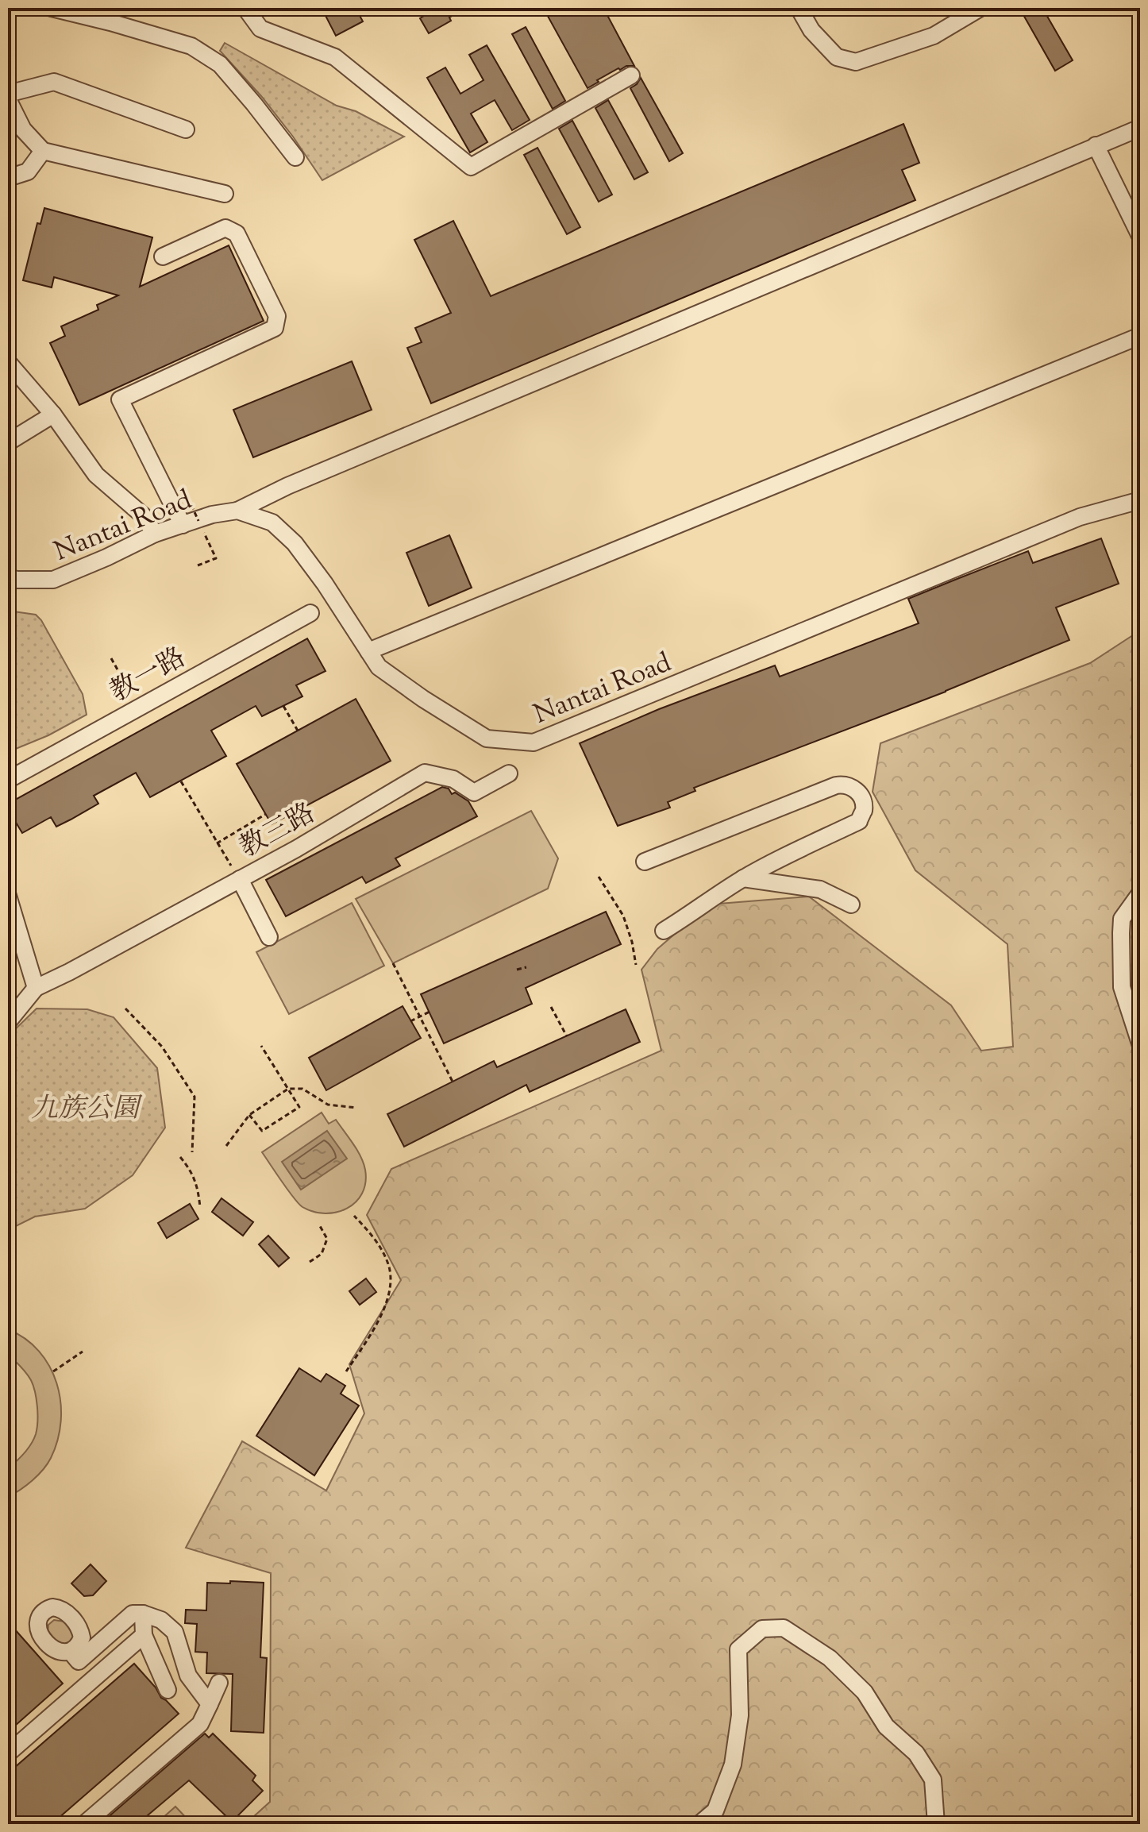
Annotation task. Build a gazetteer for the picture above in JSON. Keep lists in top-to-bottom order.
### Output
{
  "streets": {
    "street": ["Nantai Road", "教一路", "教三路"]
  },
  "parks": ["九族公園"]
}
